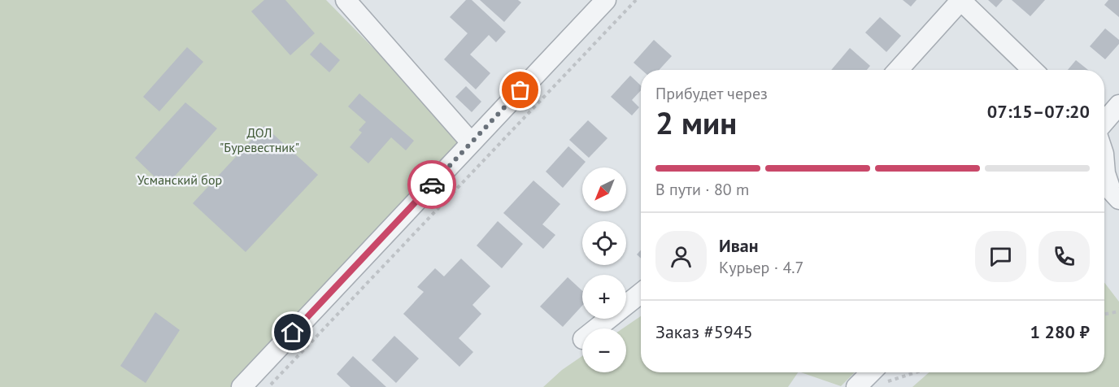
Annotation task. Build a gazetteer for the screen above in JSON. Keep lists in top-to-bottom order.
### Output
{
  "parks": ["ДОЛ \"Буревестник\"", "Усманский бор"],
  "north": "bottom left",
  "page": {
    "heading": ["2 мин", "Прибудет через", "07:15–07:20"],
    "panel": [
      "Иван",
      "Курьер · 4.7",
      "Заказ #5945",
      "1 280 ₽"
    ],
    "bar": "В пути · 80 m",
    "map_buttons": ["+", "−"]
  }
}
